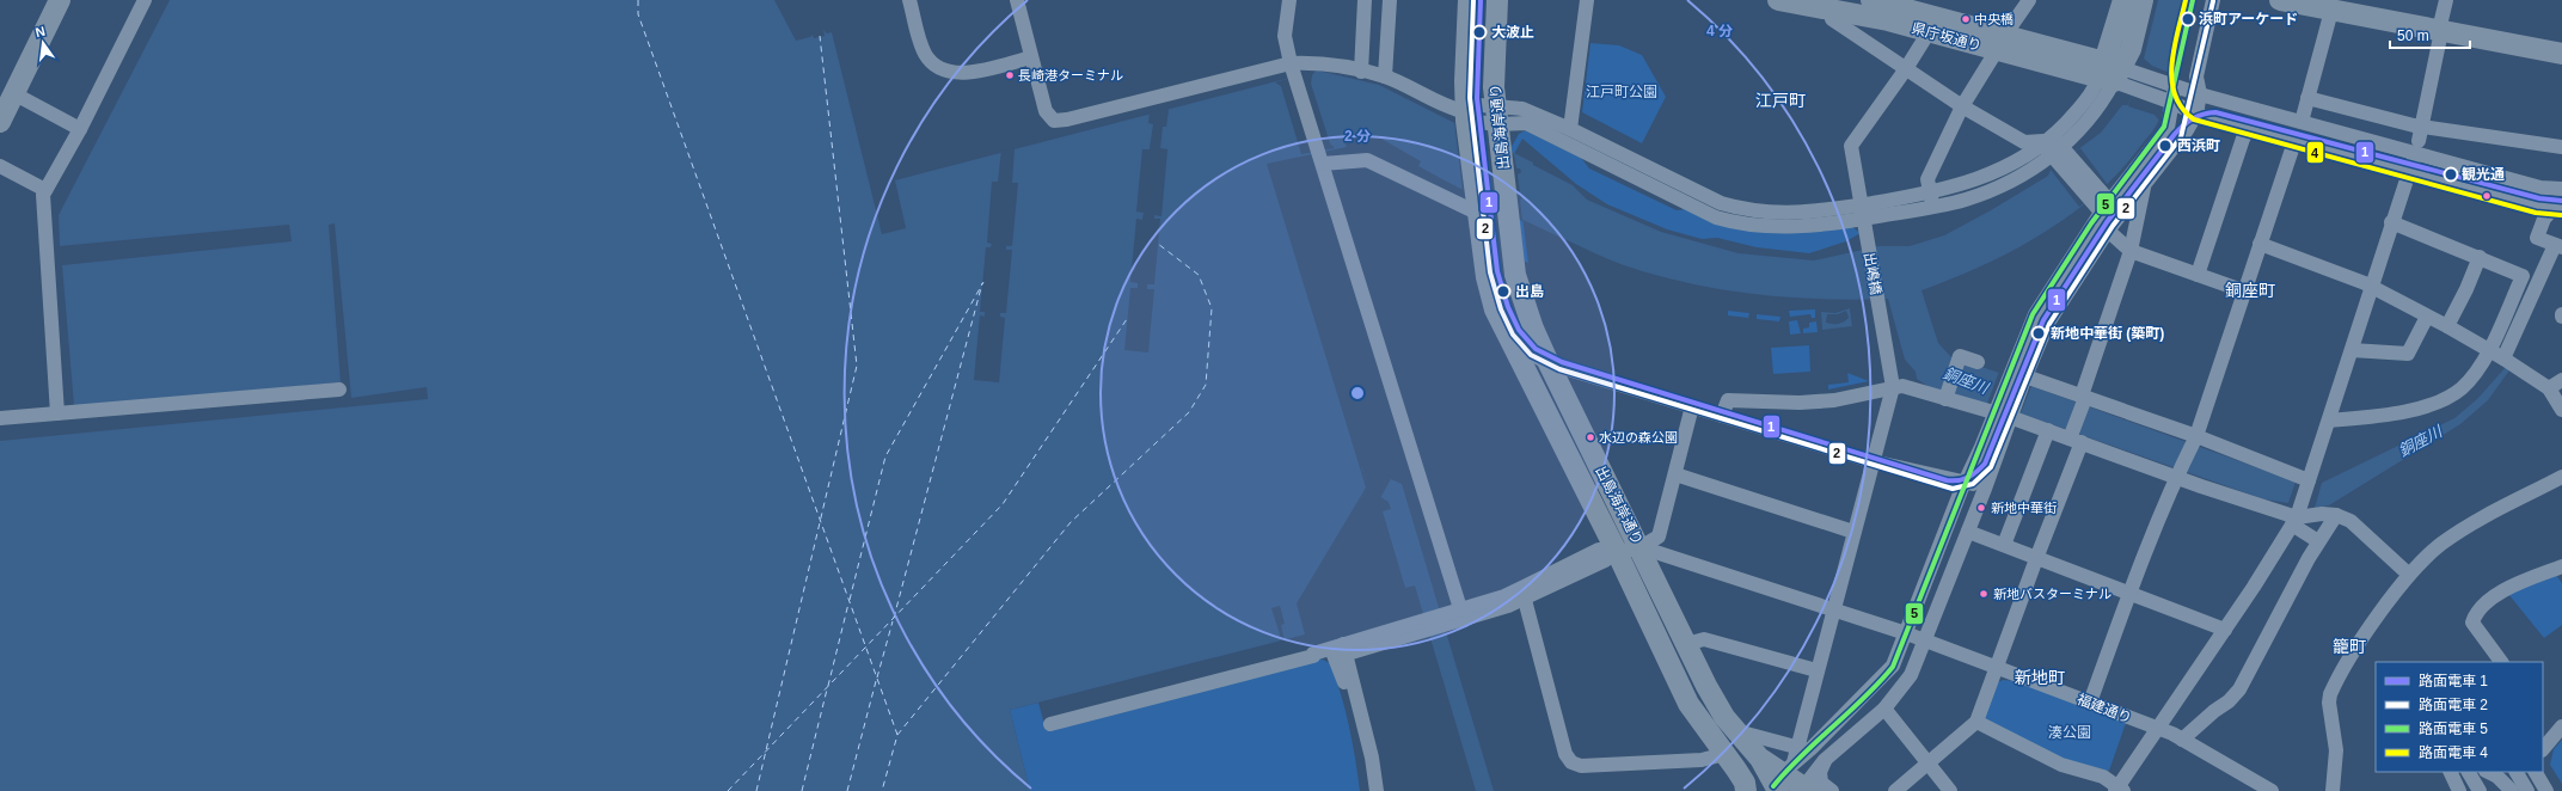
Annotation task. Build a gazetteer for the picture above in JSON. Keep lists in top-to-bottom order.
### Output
{
  "streets": {
    "highway": ["県庁坂通り", "出島海岸通り"],
    "street": ["出嶋橋", "福建通り"]
  },
  "crossings": [
    ["県庁坂通り", "出嶋橋"],
    ["出島海岸通り", "福建通り"]
  ],
  "districts": [
    "江戸町",
    "銅座町",
    "籠町",
    "新地町"
  ],
  "water": ["銅座川"],
  "parks": ["江戸町公園", "湊公園"],
  "places": [
    "中央橋",
    "浜町アーケード",
    "大波止",
    "長崎港ターミナル",
    "西浜町",
    "観光通",
    "出島",
    "新地中華街 (築町)",
    "水辺の森公園",
    "新地中華街",
    "新地バスターミナル"
  ],
  "lines": [
    "tram line 1",
    "tram line 2",
    "tram line 5",
    "tram line 4"
  ],
  "legend": [
    "路面電車 1",
    "路面電車 2",
    "路面電車 5",
    "路面電車 4"
  ],
  "scale_bar": "50 m",
  "north": "top",
  "rings": ["4 分", "2 分"]
}
